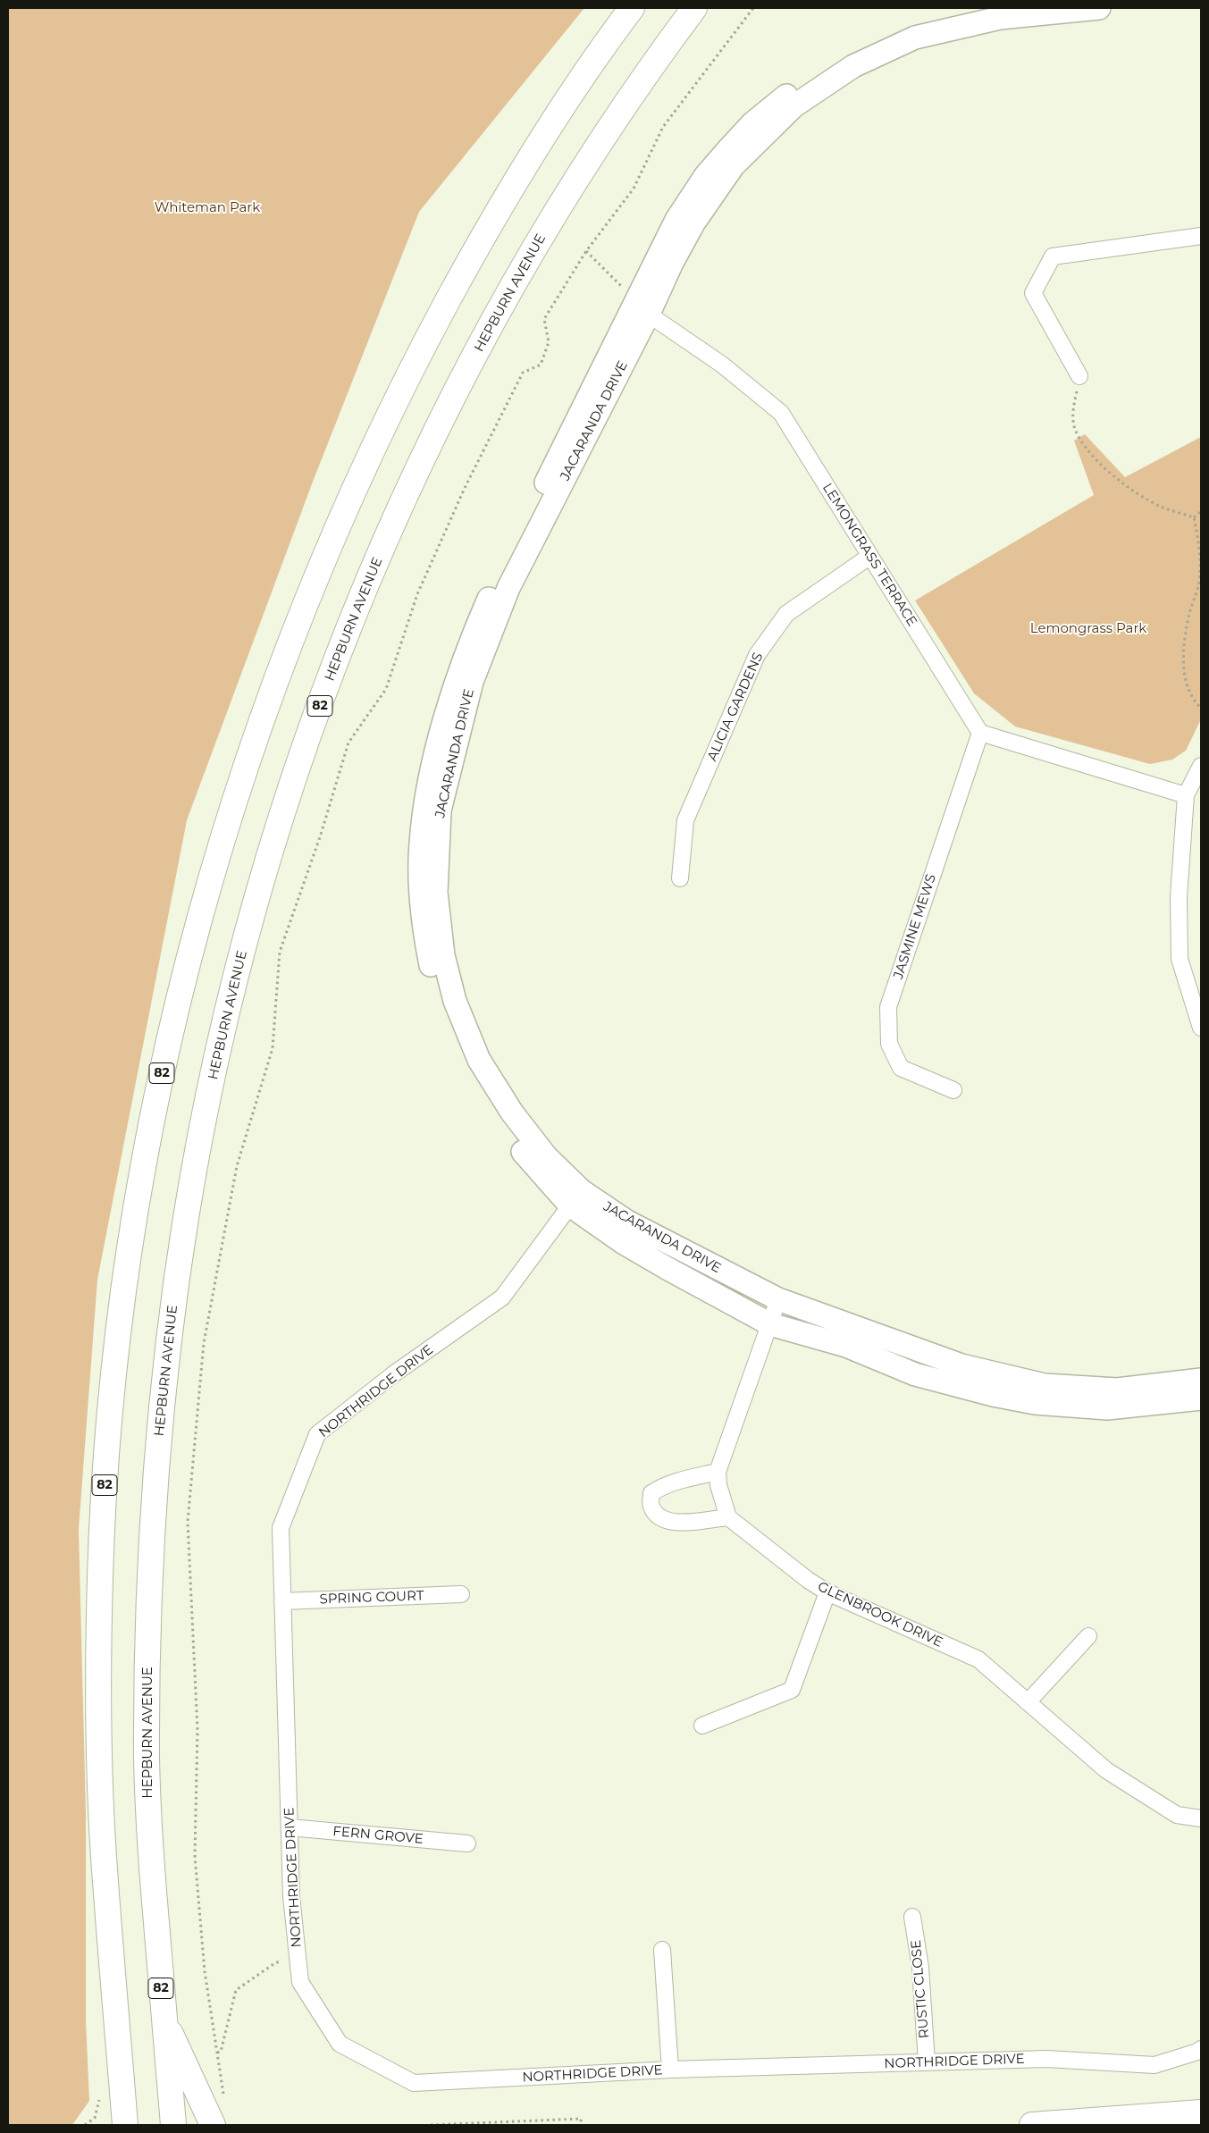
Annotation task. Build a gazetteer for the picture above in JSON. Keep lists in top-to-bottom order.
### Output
{
  "streets": {
    "main road": ["HEPBURN AVENUE", "82"],
    "street": [
      "JACARANDA DRIVE",
      "LEMONGRASS TERRACE",
      "ALICIA GARDENS",
      "JASMINE MEWS",
      "NORTHRIDGE DRIVE",
      "SPRING COURT",
      "GLENBROOK DRIVE",
      "FERN GROVE",
      "RUSTIC CLOSE"
    ]
  },
  "crossings": [
    ["JACARANDA DRIVE", "LEMONGRASS TERRACE"],
    ["JACARANDA DRIVE", "NORTHRIDGE DRIVE"],
    ["LEMONGRASS TERRACE", "ALICIA GARDENS"],
    ["LEMONGRASS TERRACE", "JASMINE MEWS"],
    ["NORTHRIDGE DRIVE", "SPRING COURT"],
    ["NORTHRIDGE DRIVE", "FERN GROVE"],
    ["NORTHRIDGE DRIVE", "RUSTIC CLOSE"]
  ],
  "parks": ["Whiteman Park", "Lemongrass Park"]
}
